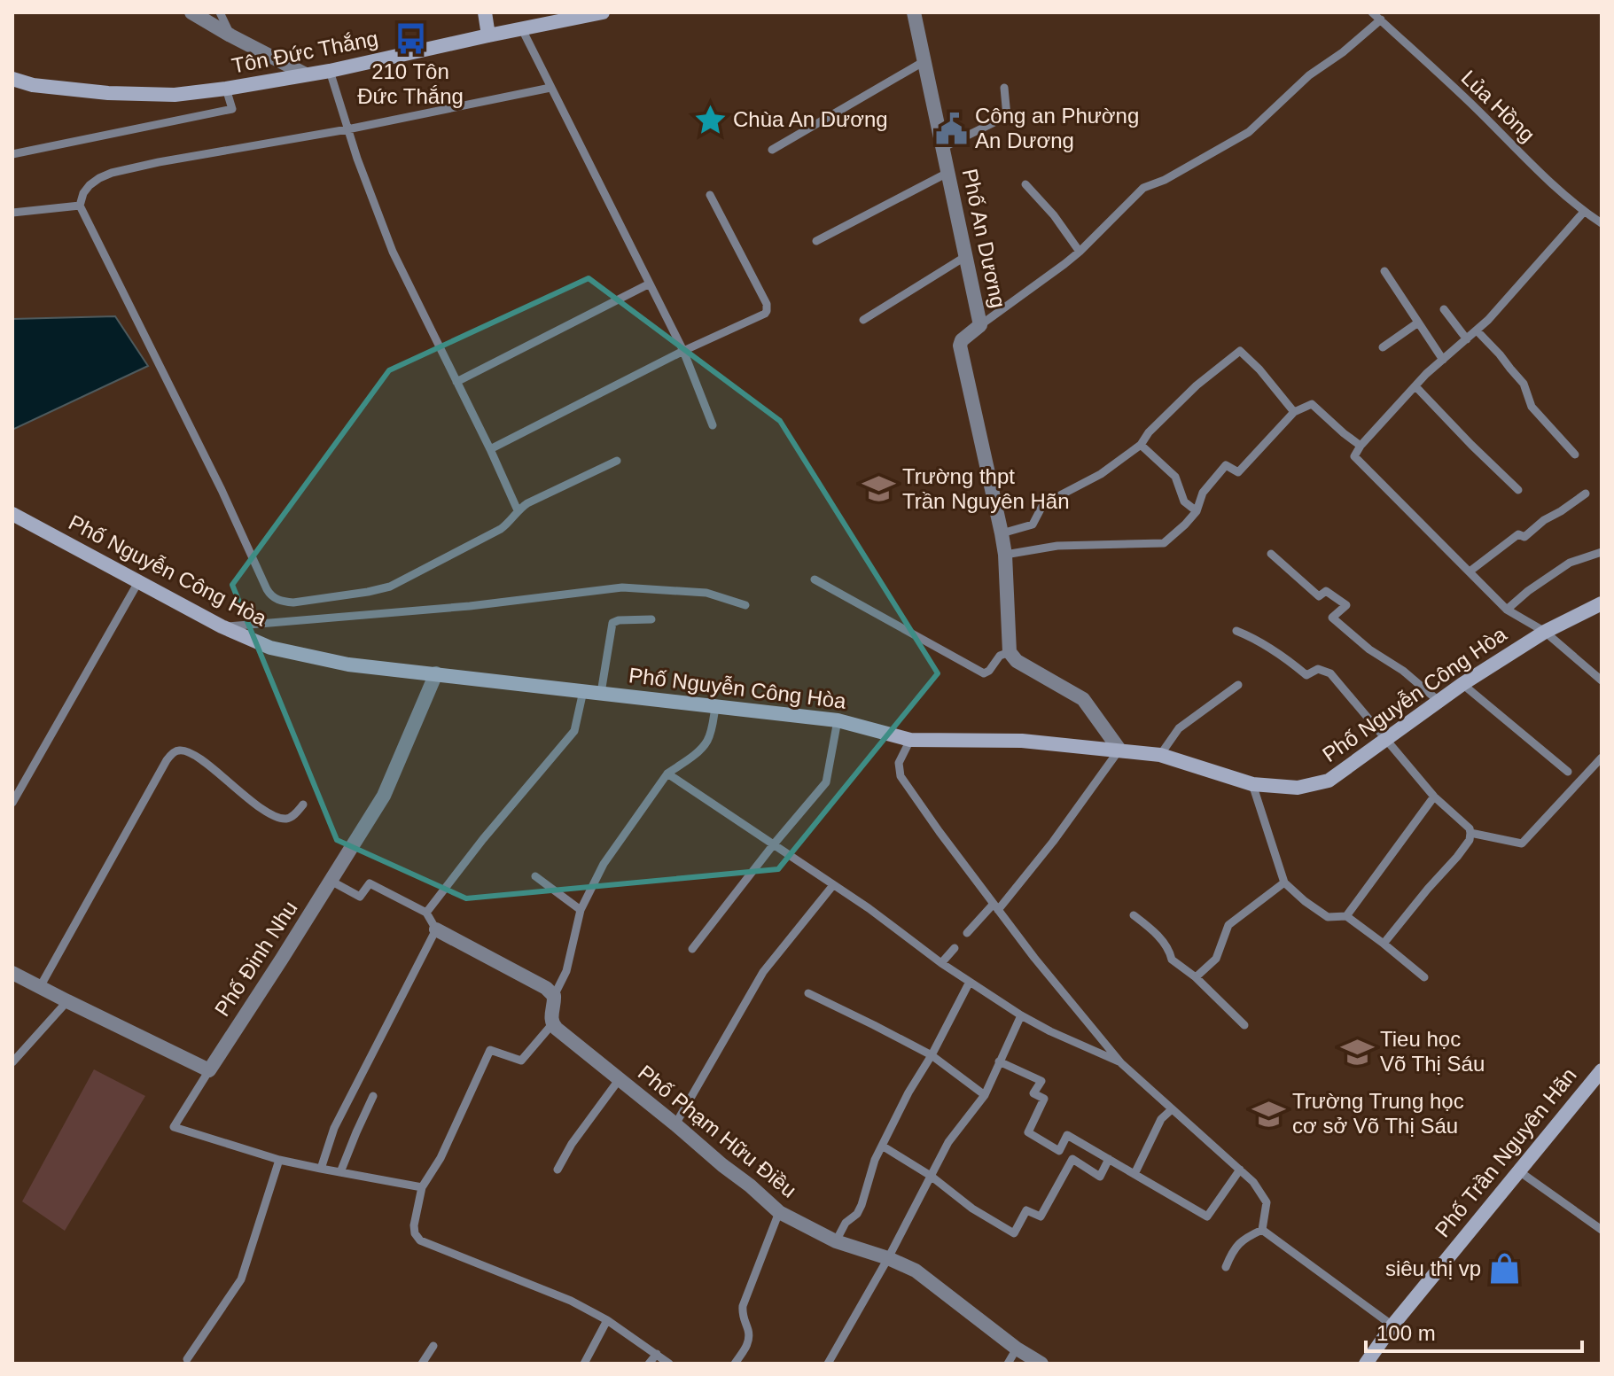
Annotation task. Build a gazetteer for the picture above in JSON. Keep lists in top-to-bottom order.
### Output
{
  "streets": {
    "street": [
      "Tôn Đức Thắng",
      "Phố An Dương",
      "Phố Nguyễn Công Hòa",
      "Phố Đinh Nhu",
      "Phố Phạm Hữu Điều",
      "Phố Trần Nguyên Hãn"
    ],
    "lane": ["Lủa Hồng"]
  },
  "crossings": [
    ["Phố Nguyễn Công Hòa", "Phố Đinh Nhu"]
  ],
  "places": {
    "bus stop": ["210 Tôn Đức Thắng"],
    "place": ["Chùa An Dương"],
    "public building": ["Công an Phường An Dương"],
    "school or university": ["Trường thpt Trần Nguyên Hãn", "Tieu học Võ Thị Sáu", "Trường Trung học cơ sở Võ Thị Sáu"],
    "shop": ["siêu thị vp"]
  },
  "scale_bar": "100 m"
}
